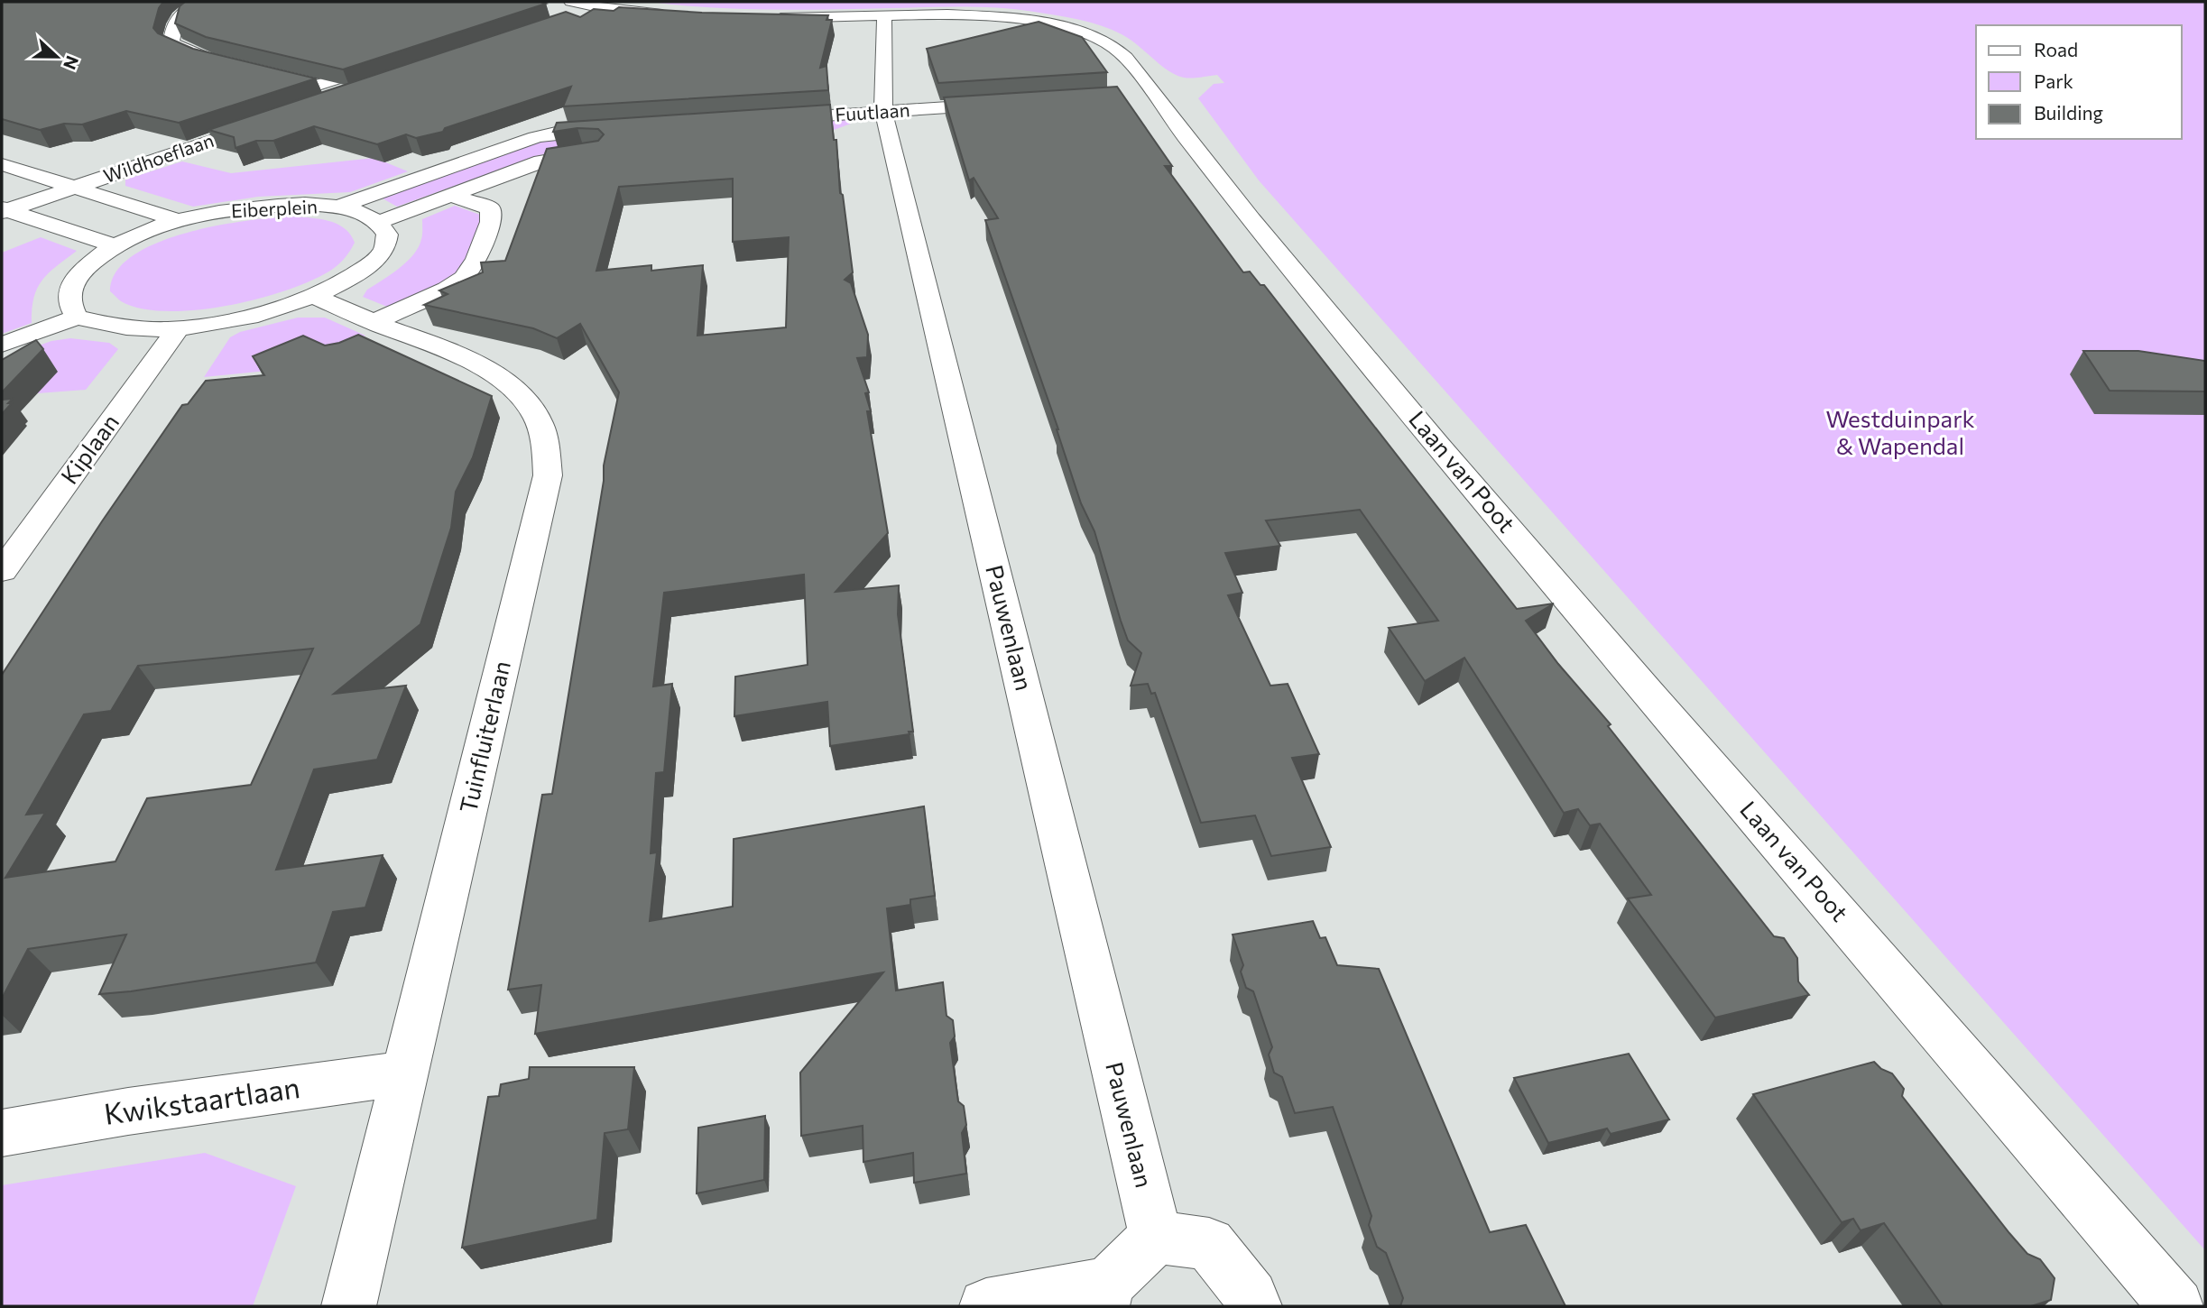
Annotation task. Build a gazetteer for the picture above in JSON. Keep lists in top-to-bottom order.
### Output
{
  "streets": {
    "street": [
      "Fuutlaan",
      "Wildhoeflaan",
      "Eiberplein",
      "Kiplaan",
      "Laan van Poot",
      "Pauwenlaan",
      "Tuinfluiterlaan",
      "Kwikstaartlaan"
    ]
  },
  "crossings": [
    ["Fuutlaan", "Pauwenlaan"],
    ["Laan van Poot", "Pauwenlaan"],
    ["Tuinfluiterlaan", "Kwikstaartlaan"]
  ],
  "parks": ["Westduinpark & Wapendal"],
  "legend": ["Road", "Park", "Building"],
  "north": "right"
}
